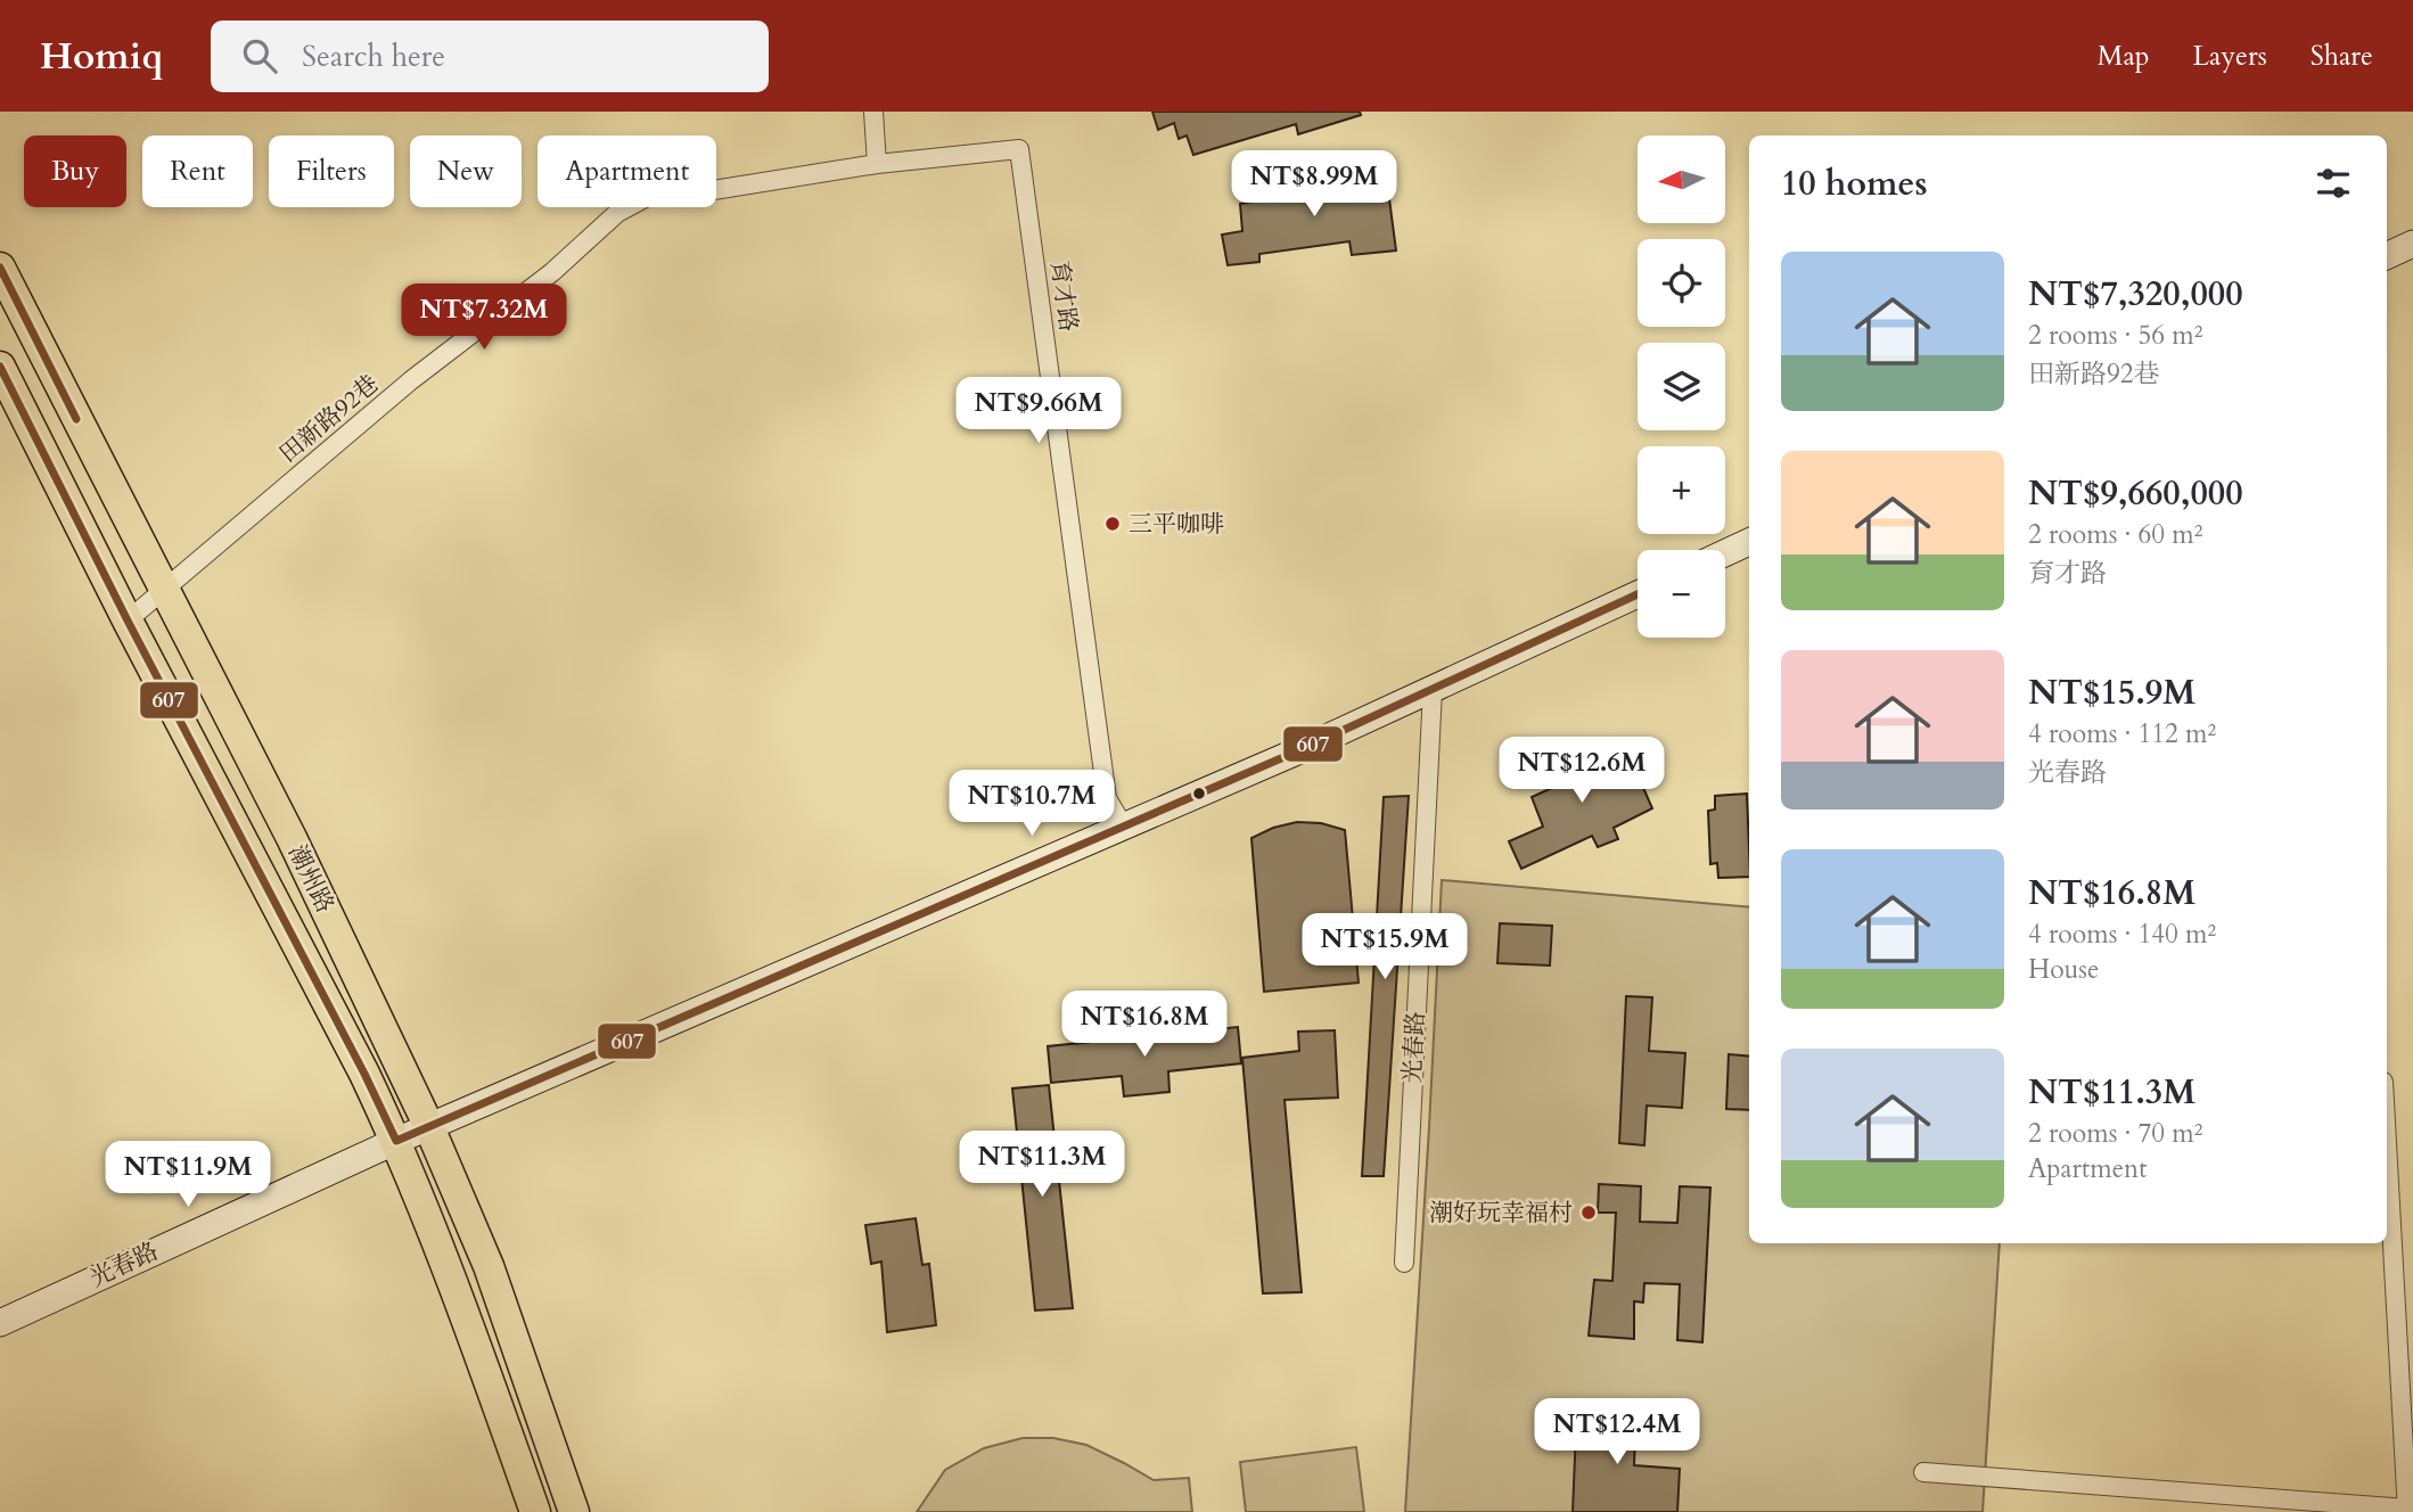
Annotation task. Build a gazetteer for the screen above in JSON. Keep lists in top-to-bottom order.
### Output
{
  "streets": {
    "main road": ["潮州路", "光春路"],
    "street": ["育才路", "田新路92巷"]
  },
  "crossings": [
    ["育才路", "田新路92巷"],
    ["育才路", "光春路"],
    ["田新路92巷", "潮州路"],
    ["潮州路", "光春路"]
  ],
  "places": ["三平咖啡", "潮好玩幸福村"],
  "lines": ["transit line 607"],
  "north": "left",
  "page": {
    "header": "Homiq",
    "search": "Search here",
    "nav": ["Map", "Layers", "Share"],
    "map_buttons": ["+", "−"],
    "chip": [
      "Buy",
      "Rent",
      "Filters",
      "New",
      "Apartment"
    ],
    "heading": "10 homes",
    "price": [
      "NT$8.99M",
      "NT$7.32M",
      "NT$9.66M",
      "NT$12.6M",
      "NT$10.7M",
      "NT$15.9M",
      "NT$16.8M",
      "NT$11.3M",
      "NT$11.9M",
      "NT$12.4M"
    ],
    "list": [
      {
        "name": "NT$7,320,000",
        "note": "2 rooms · 56 m² · 田新路92巷"
      },
      {
        "name": "NT$9,660,000",
        "note": "2 rooms · 60 m² · 育才路"
      },
      {
        "name": "NT$15.9M",
        "note": "4 rooms · 112 m² · 光春路"
      },
      {
        "name": "NT$16.8M",
        "note": "4 rooms · 140 m² · House"
      },
      {
        "name": "NT$11.3M",
        "note": "2 rooms · 70 m² · Apartment"
      }
    ]
  }
}
